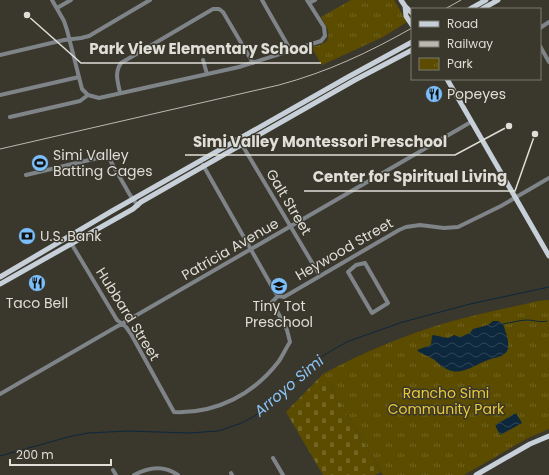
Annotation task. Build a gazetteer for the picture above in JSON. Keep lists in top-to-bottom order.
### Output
{
  "streets": {
    "street": [
      "Galt Street",
      "Patricia Avenue",
      "Heywood Street",
      "Hubbard Street"
    ]
  },
  "crossings": [
    ["Galt Street", "Patricia Avenue"],
    ["Galt Street", "Heywood Street"],
    ["Patricia Avenue", "Hubbard Street"]
  ],
  "water": ["Arroyo Simi"],
  "parks": ["Rancho Simi Community Park"],
  "places": {
    "other": ["Park View Elementary School", "Simi Valley Montessori Preschool", "Center for Spiritual Living"],
    "restaurant": ["Popeyes", "Taco Bell"],
    "sports": ["Simi Valley Batting Cages"],
    "bank": ["U.S. Bank"],
    "school or university": ["Tiny Tot Preschool"]
  },
  "legend": ["Road", "Railway", "Park"],
  "scale_bar": "200 m"
}
